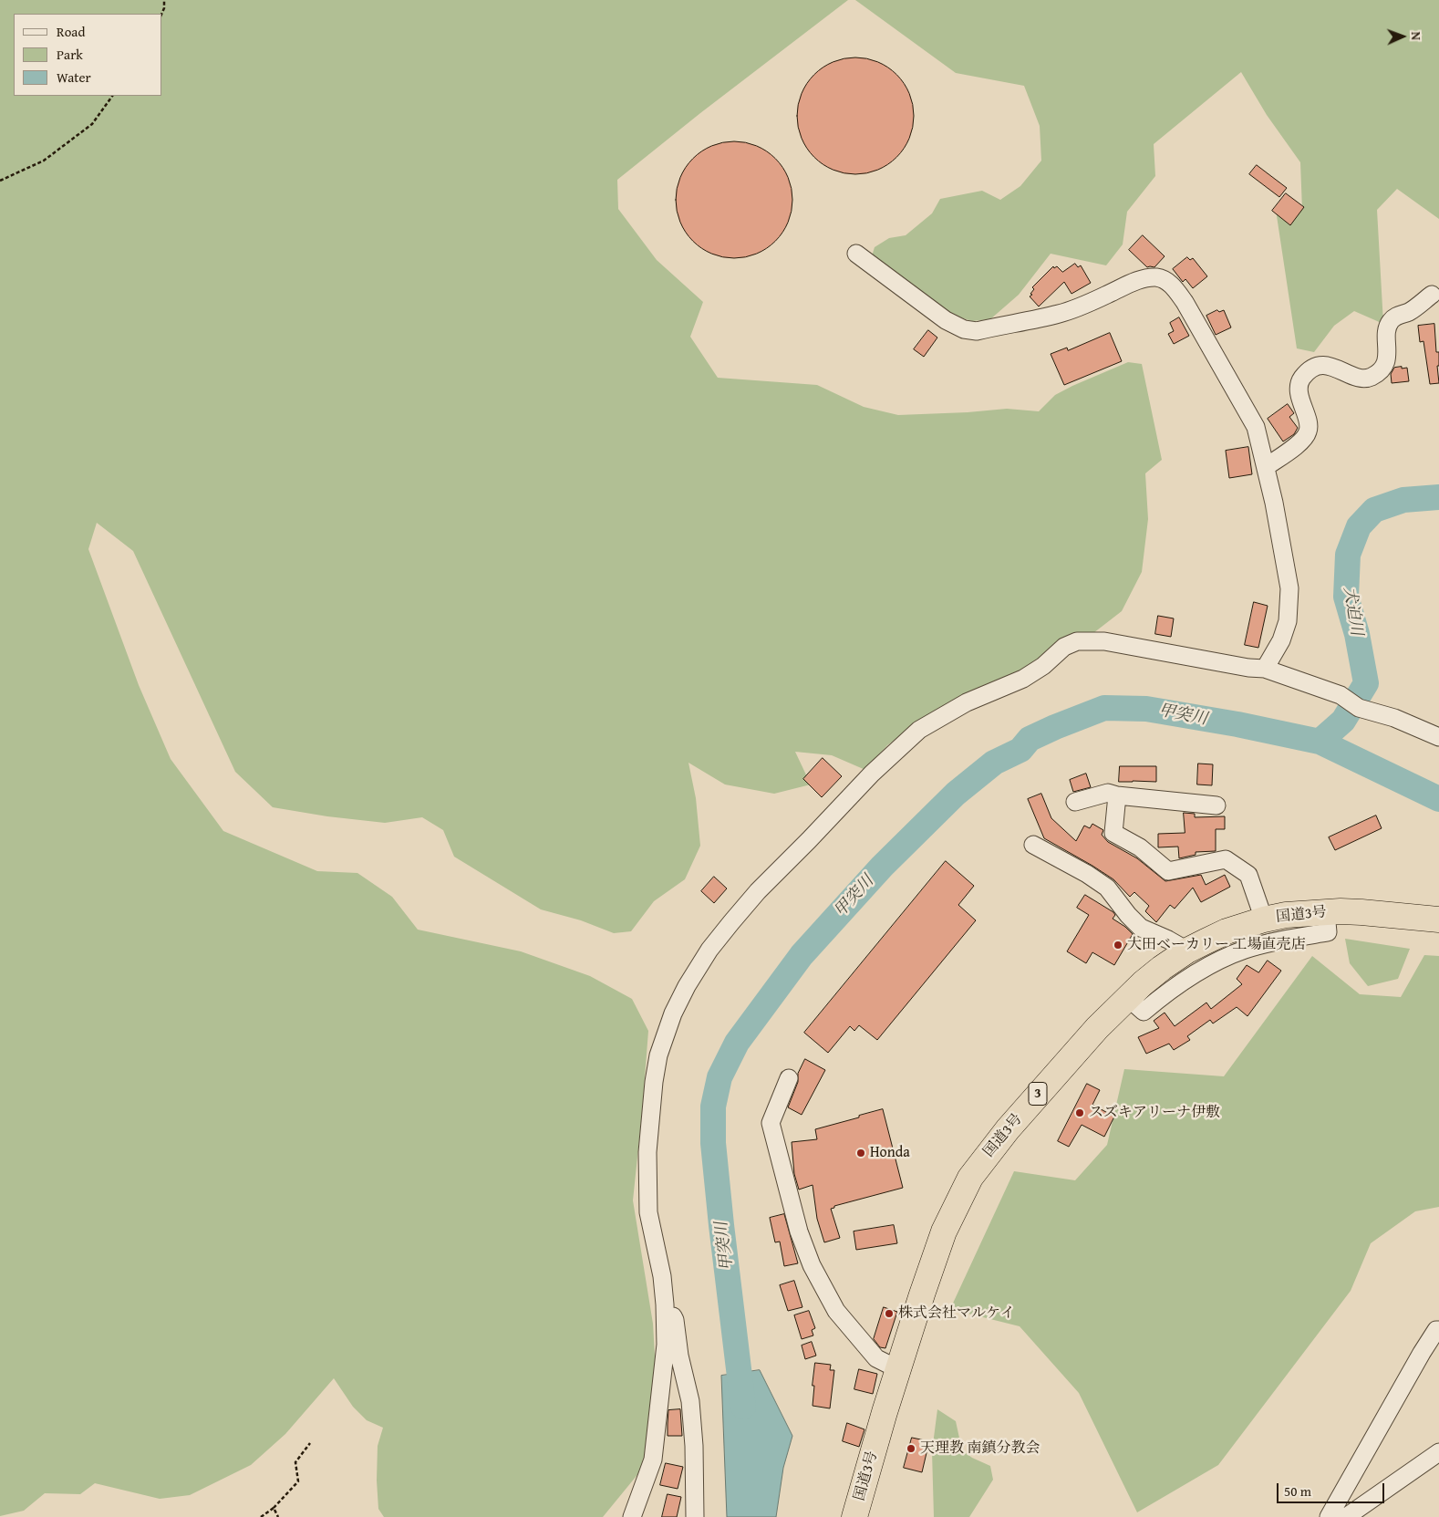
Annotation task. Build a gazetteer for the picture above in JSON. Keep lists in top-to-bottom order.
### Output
{
  "streets": {
    "highway": ["国道3号", "3"]
  },
  "water": ["犬迫川", "甲突川"],
  "places": [
    "大田ベーカリー 工場直売店",
    "スズキアリーナ伊敷",
    "Honda",
    "株式会社マルケイ",
    "天理教 南鎮分教会"
  ],
  "legend": ["Road", "Park", "Water"],
  "scale_bar": "50 m",
  "north": "right"
}
